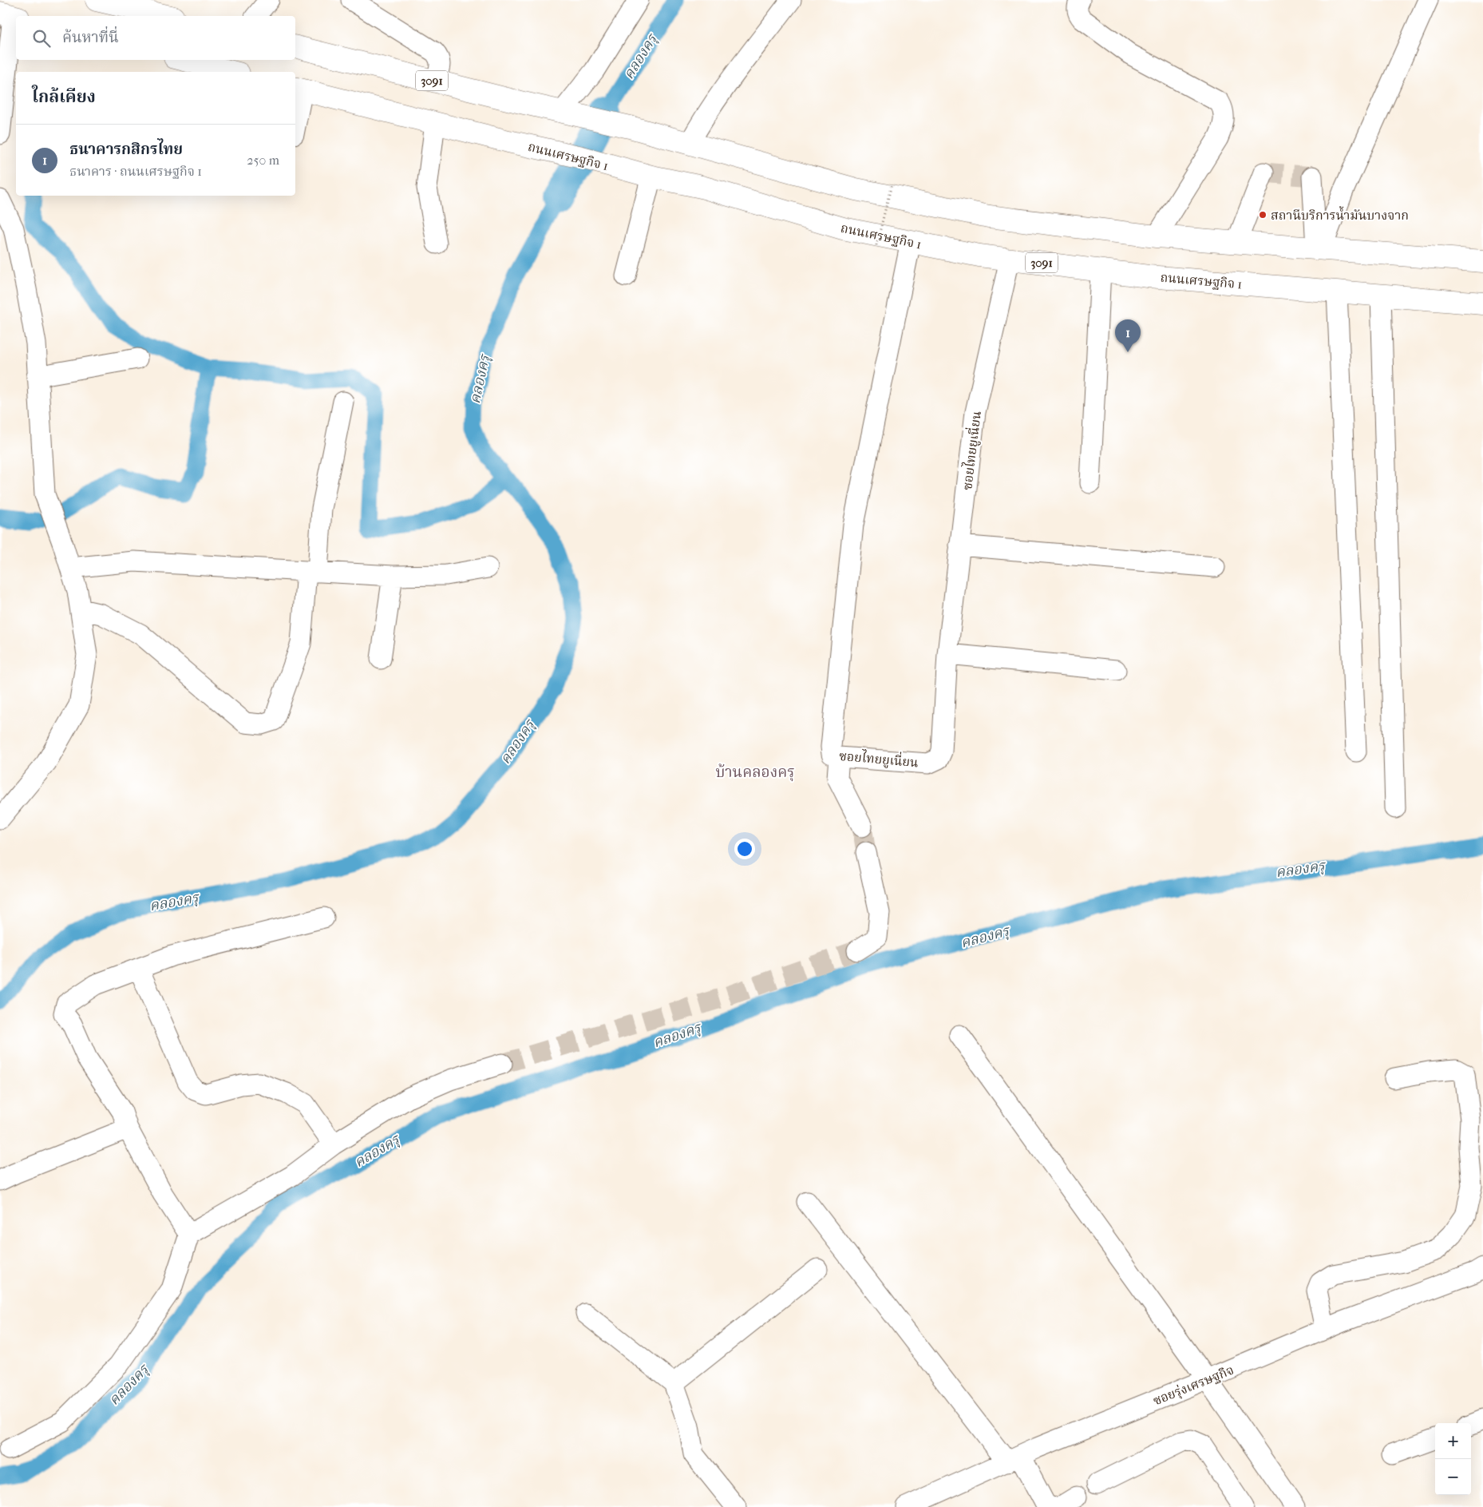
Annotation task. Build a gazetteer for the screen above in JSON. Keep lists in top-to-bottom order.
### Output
{
  "streets": {
    "main road": ["3091", "ถนนเศรษฐกิจ 1"],
    "street": ["ซอยไทยยูเนี่ยน", "ซอยรุ่งเศรษฐกิจ"]
  },
  "crossings": [
    ["ถนนเศรษฐกิจ 1", "ซอยไทยยูเนี่ยน"]
  ],
  "districts": ["บ้านคลองครุ"],
  "water": ["คลองครุ"],
  "places": ["สถานีบริการน้ำมันบางจาก"],
  "page": {
    "search": "ค้นหาที่นี่",
    "heading": "ใกล้เคียง",
    "list": [
      {
        "mark": "1",
        "name": "ธนาคารกสิกรไทย",
        "note": "ธนาคาร · ถนนเศรษฐกิจ 1",
        "value": "250 m"
      }
    ],
    "pins": "1",
    "map_buttons": ["+", "−"]
  }
}
